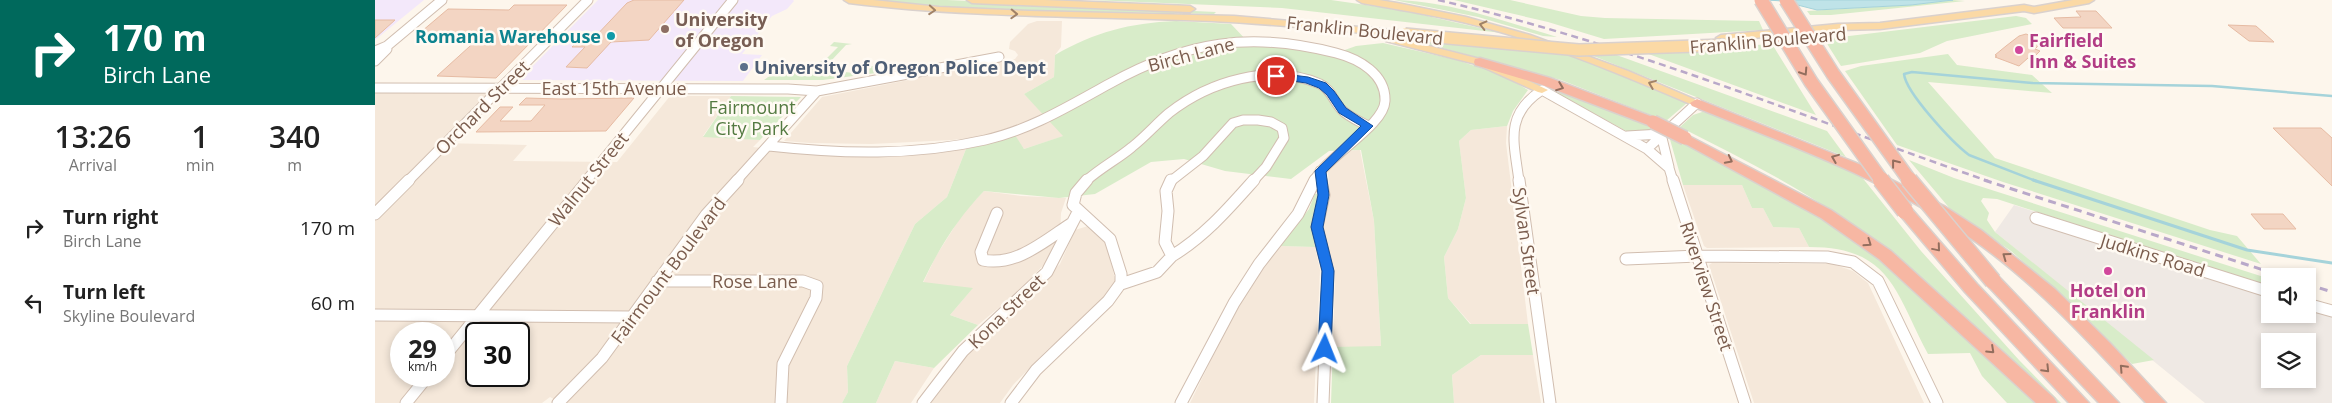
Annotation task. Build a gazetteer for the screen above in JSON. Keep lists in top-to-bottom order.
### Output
{
  "streets": {
    "main road": ["Franklin Boulevard"],
    "street": [
      "Birch Lane",
      "East 15th Avenue",
      "Orchard Street",
      "Walnut Street",
      "Sylvan Street",
      "Judkins Road",
      "Fairmount Boulevard",
      "Rose Lane",
      "Riverview Street",
      "Kona Street"
    ]
  },
  "crossings": [
    ["Birch Lane", "Fairmount Boulevard"],
    ["East 15th Avenue", "Orchard Street"],
    ["East 15th Avenue", "Walnut Street"],
    ["East 15th Avenue", "Fairmount Boulevard"],
    ["Sylvan Street", "Riverview Street"],
    ["Fairmount Boulevard", "Rose Lane"]
  ],
  "parks": ["Fairmount City Park"],
  "places": [
    "University of Oregon",
    "Romania Warehouse",
    "Fairfield Inn & Suites",
    "University of Oregon Police Dept",
    "Hotel on Franklin"
  ],
  "page": {
    "turn": ["170 m", "Birch Lane"],
    "eta": [
      "13:26",
      "Arrival",
      "1",
      "min",
      "340",
      "m"
    ],
    "list": [
      {
        "name": "Turn right",
        "note": "Birch Lane",
        "value": "170 m"
      },
      {
        "name": "Turn left",
        "note": "Skyline Boulevard",
        "value": "60 m"
      }
    ],
    "speed": "29 km/h",
    "limit": "30"
  }
}
